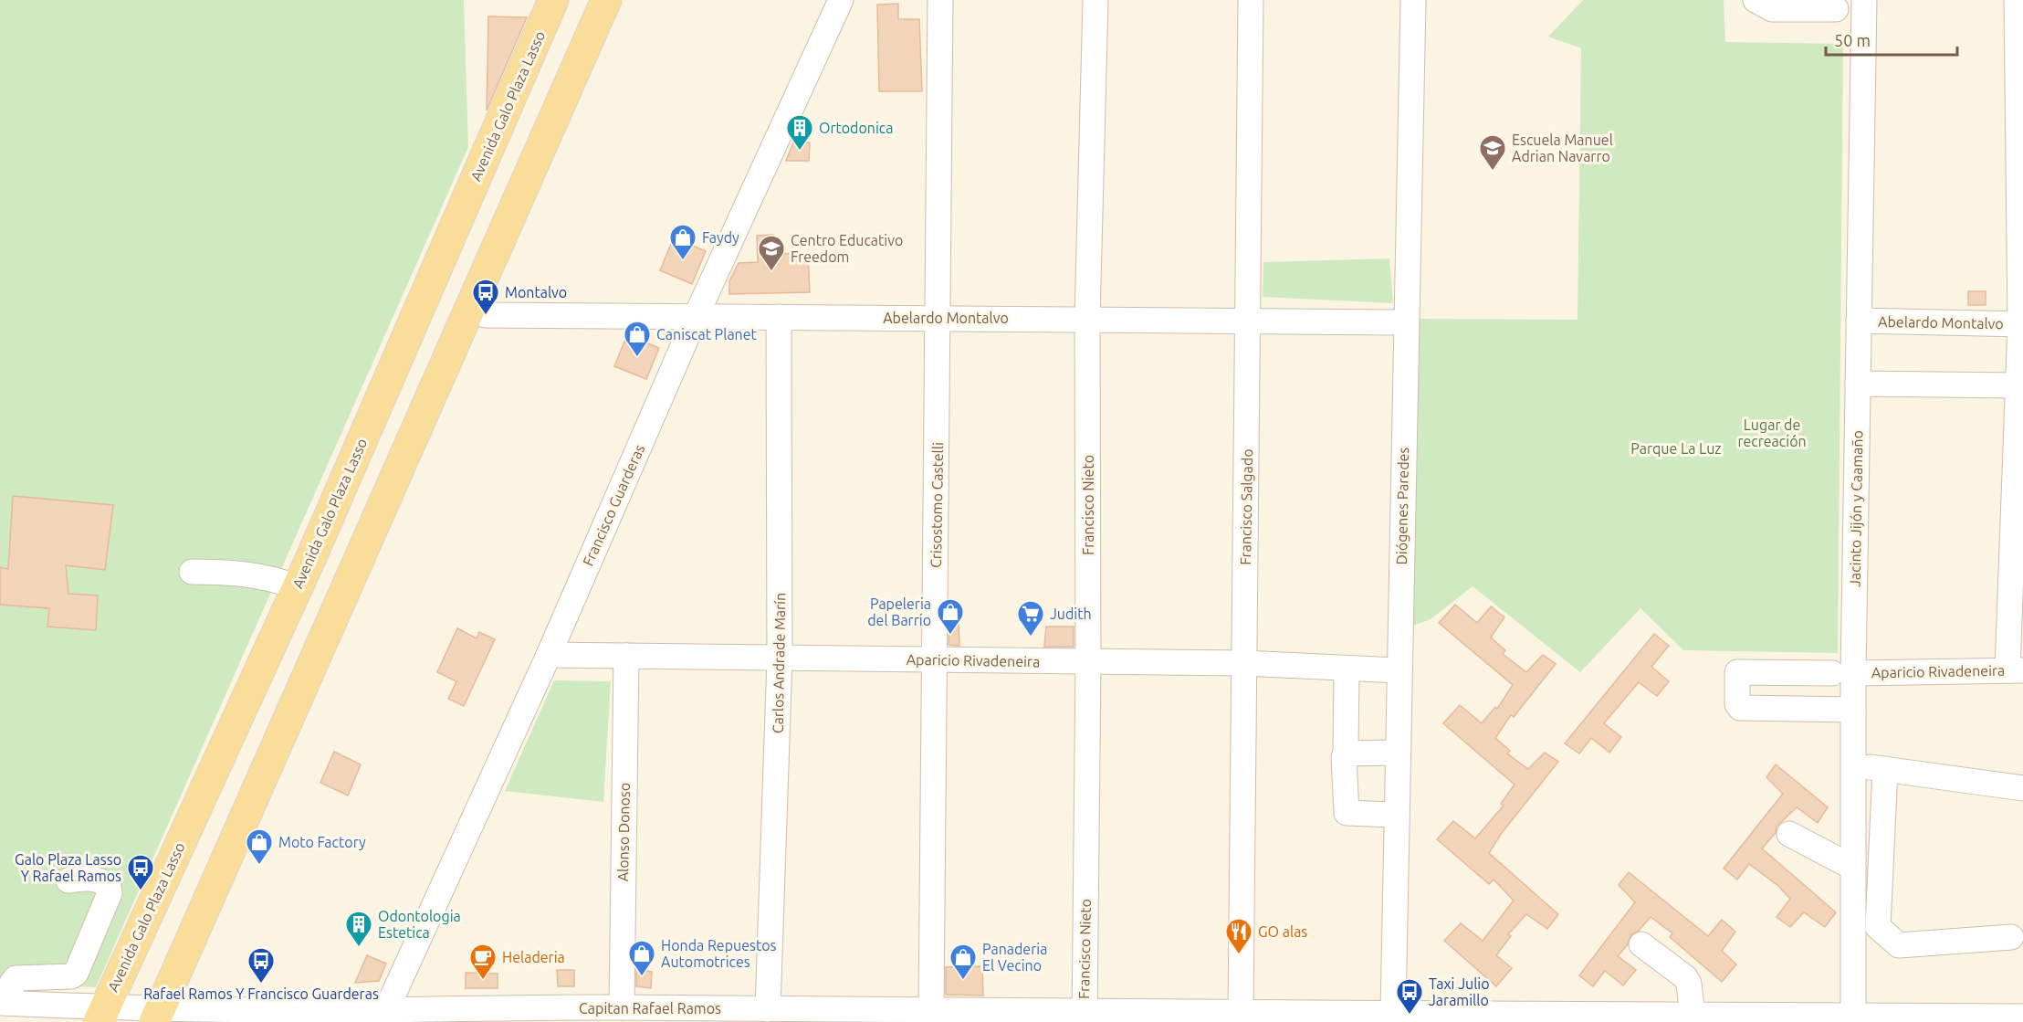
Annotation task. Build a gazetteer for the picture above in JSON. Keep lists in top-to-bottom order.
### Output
{
  "streets": {
    "main road": ["Avenida Galo Plaza Lasso"],
    "street": [
      "Abelardo Montalvo",
      "Francisco Guarderas",
      "Crisostomo Castelli",
      "Francisco Nieto",
      "Diógenes Paredes",
      "Francisco Salgado",
      "Jacinto Jijón y Caamaño",
      "Aparicio Rivadeneira",
      "Carlos Andrade Marín",
      "Alonso Donoso",
      "Capitan Rafael Ramos"
    ]
  },
  "crossings": [
    ["Avenida Galo Plaza Lasso", "Capitan Rafael Ramos"],
    ["Abelardo Montalvo", "Francisco Guarderas"],
    ["Abelardo Montalvo", "Crisostomo Castelli"],
    ["Abelardo Montalvo", "Francisco Nieto"],
    ["Abelardo Montalvo", "Diógenes Paredes"],
    ["Abelardo Montalvo", "Francisco Salgado"],
    ["Abelardo Montalvo", "Jacinto Jijón y Caamaño"],
    ["Abelardo Montalvo", "Carlos Andrade Marín"],
    ["Francisco Guarderas", "Aparicio Rivadeneira"],
    ["Francisco Guarderas", "Capitan Rafael Ramos"],
    ["Crisostomo Castelli", "Aparicio Rivadeneira"],
    ["Crisostomo Castelli", "Capitan Rafael Ramos"],
    ["Francisco Nieto", "Aparicio Rivadeneira"],
    ["Francisco Nieto", "Capitan Rafael Ramos"],
    ["Diógenes Paredes", "Aparicio Rivadeneira"],
    ["Diógenes Paredes", "Capitan Rafael Ramos"],
    ["Francisco Salgado", "Aparicio Rivadeneira"],
    ["Francisco Salgado", "Capitan Rafael Ramos"],
    ["Jacinto Jijón y Caamaño", "Aparicio Rivadeneira"],
    ["Jacinto Jijón y Caamaño", "Capitan Rafael Ramos"],
    ["Aparicio Rivadeneira", "Carlos Andrade Marín"],
    ["Aparicio Rivadeneira", "Alonso Donoso"],
    ["Carlos Andrade Marín", "Capitan Rafael Ramos"],
    ["Alonso Donoso", "Capitan Rafael Ramos"]
  ],
  "parks": ["Lugar de recreación", "Parque La Luz"],
  "places": {
    "building": ["Ortodonica", "Odontologia Estetica"],
    "school or university": ["Escuela Manuel Adrian Navarro", "Centro Educativo Freedom"],
    "shop": [
      "Faydy",
      "Caniscat Planet",
      "Papeleria del Barrio",
      "Moto Factory",
      "Honda Repuestos Automotrices",
      "Panaderia El Vecino"
    ],
    "bus stop": [
      "Montalvo",
      "Galo Plaza Lasso Y Rafael Ramos",
      "Rafael Ramos Y Francisco Guarderas",
      "Taxi Julio Jaramillo"
    ],
    "supermarket": ["Judith"],
    "restaurant": ["GO alas"],
    "cafe": ["Heladeria"]
  },
  "scale_bar": "50 m"
}
